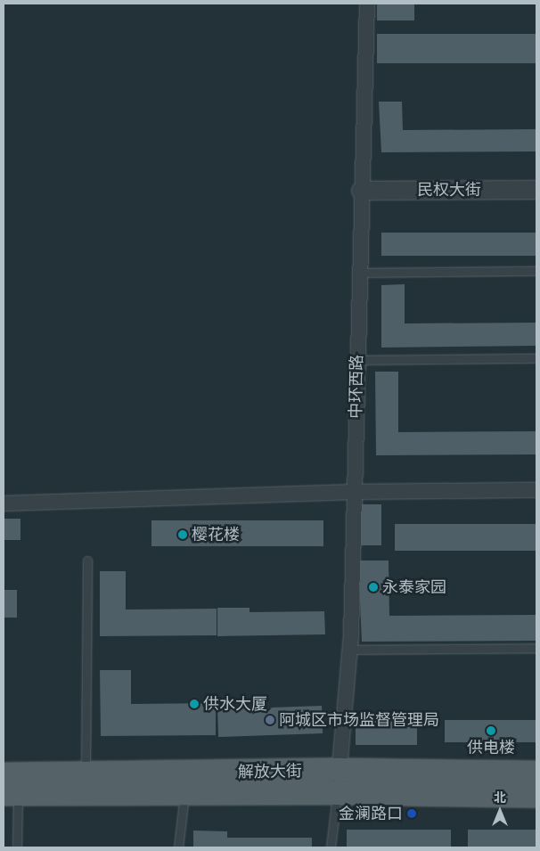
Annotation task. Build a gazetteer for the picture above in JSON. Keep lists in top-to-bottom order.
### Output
{
  "streets": {
    "main road": ["解放大街"],
    "street": ["民权大街", "中环西路"]
  },
  "crossings": [
    ["民权大街", "中环西路"],
    ["中环西路", "解放大街"]
  ],
  "places": [
    "樱花楼",
    "永泰家园",
    "供水大厦",
    "阿城区市场监督管理局",
    "供电楼",
    "金澜路口"
  ],
  "north": "top"
}
